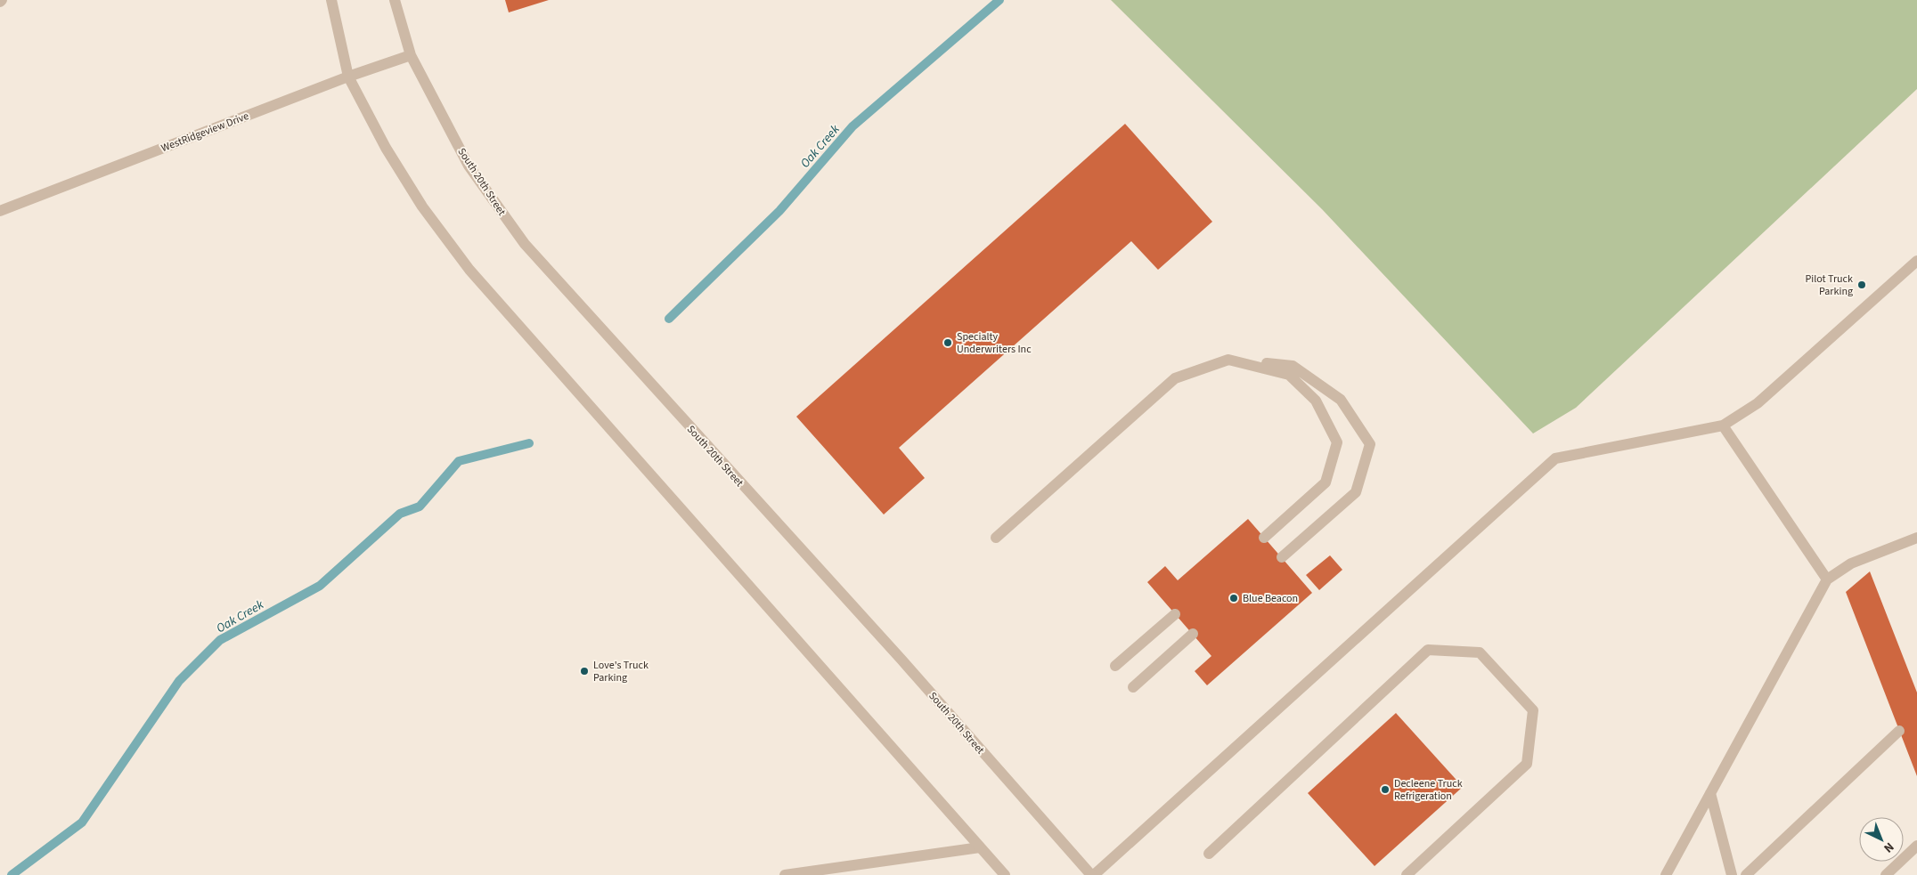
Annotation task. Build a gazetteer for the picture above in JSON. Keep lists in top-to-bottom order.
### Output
{
  "streets": {
    "street": ["WestRidgeview Drive", "South 20th Street"]
  },
  "crossings": [
    ["WestRidgeview Drive", "South 20th Street"]
  ],
  "water": ["Oak Creek"],
  "places": [
    "Pilot Truck Parking",
    "Specialty Underwriters Inc",
    "Blue Beacon",
    "Love's Truck Parking",
    "Decleene Truck Refrigeration"
  ],
  "north": "bottom right"
}
